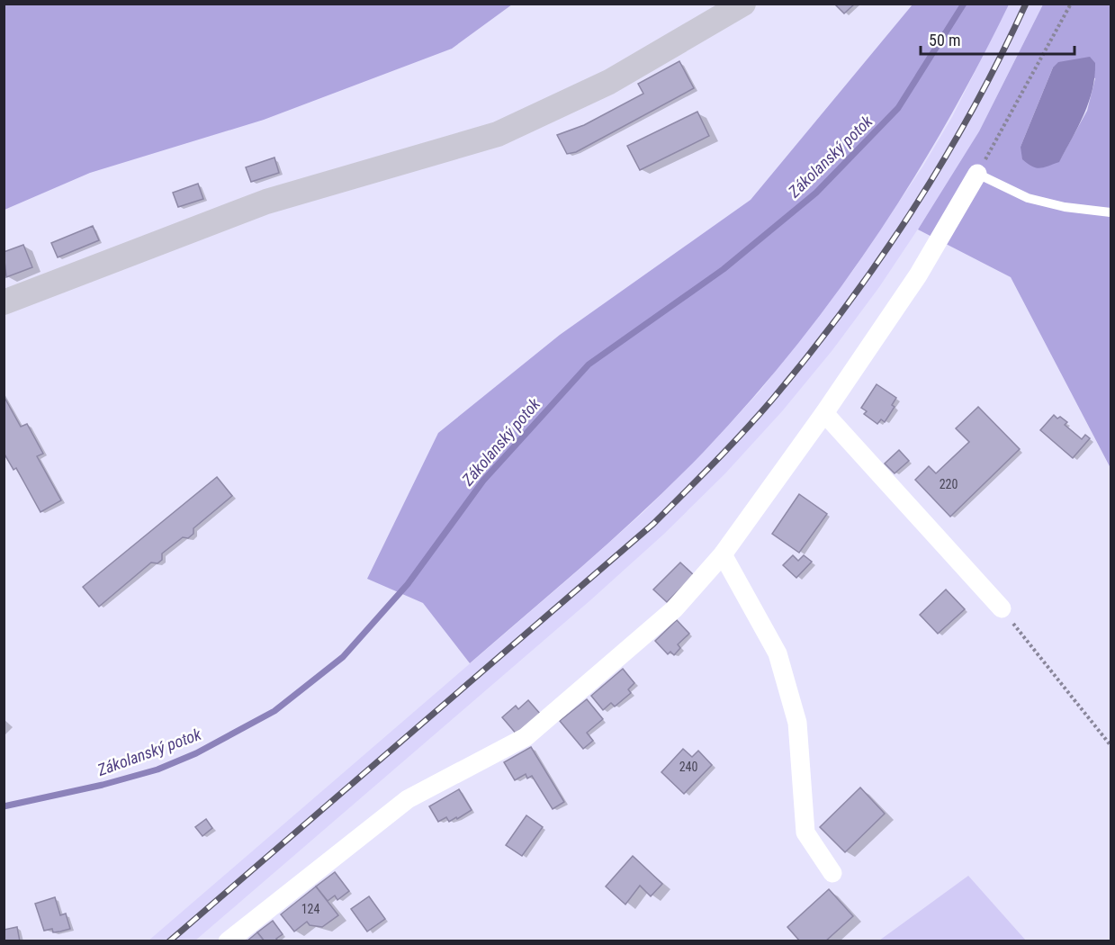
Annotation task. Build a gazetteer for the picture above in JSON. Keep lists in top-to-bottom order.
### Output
{
  "water": ["Zákolanský potok"],
  "house_numbers": ["220", "240", "124"],
  "scale_bar": "50 m"
}
